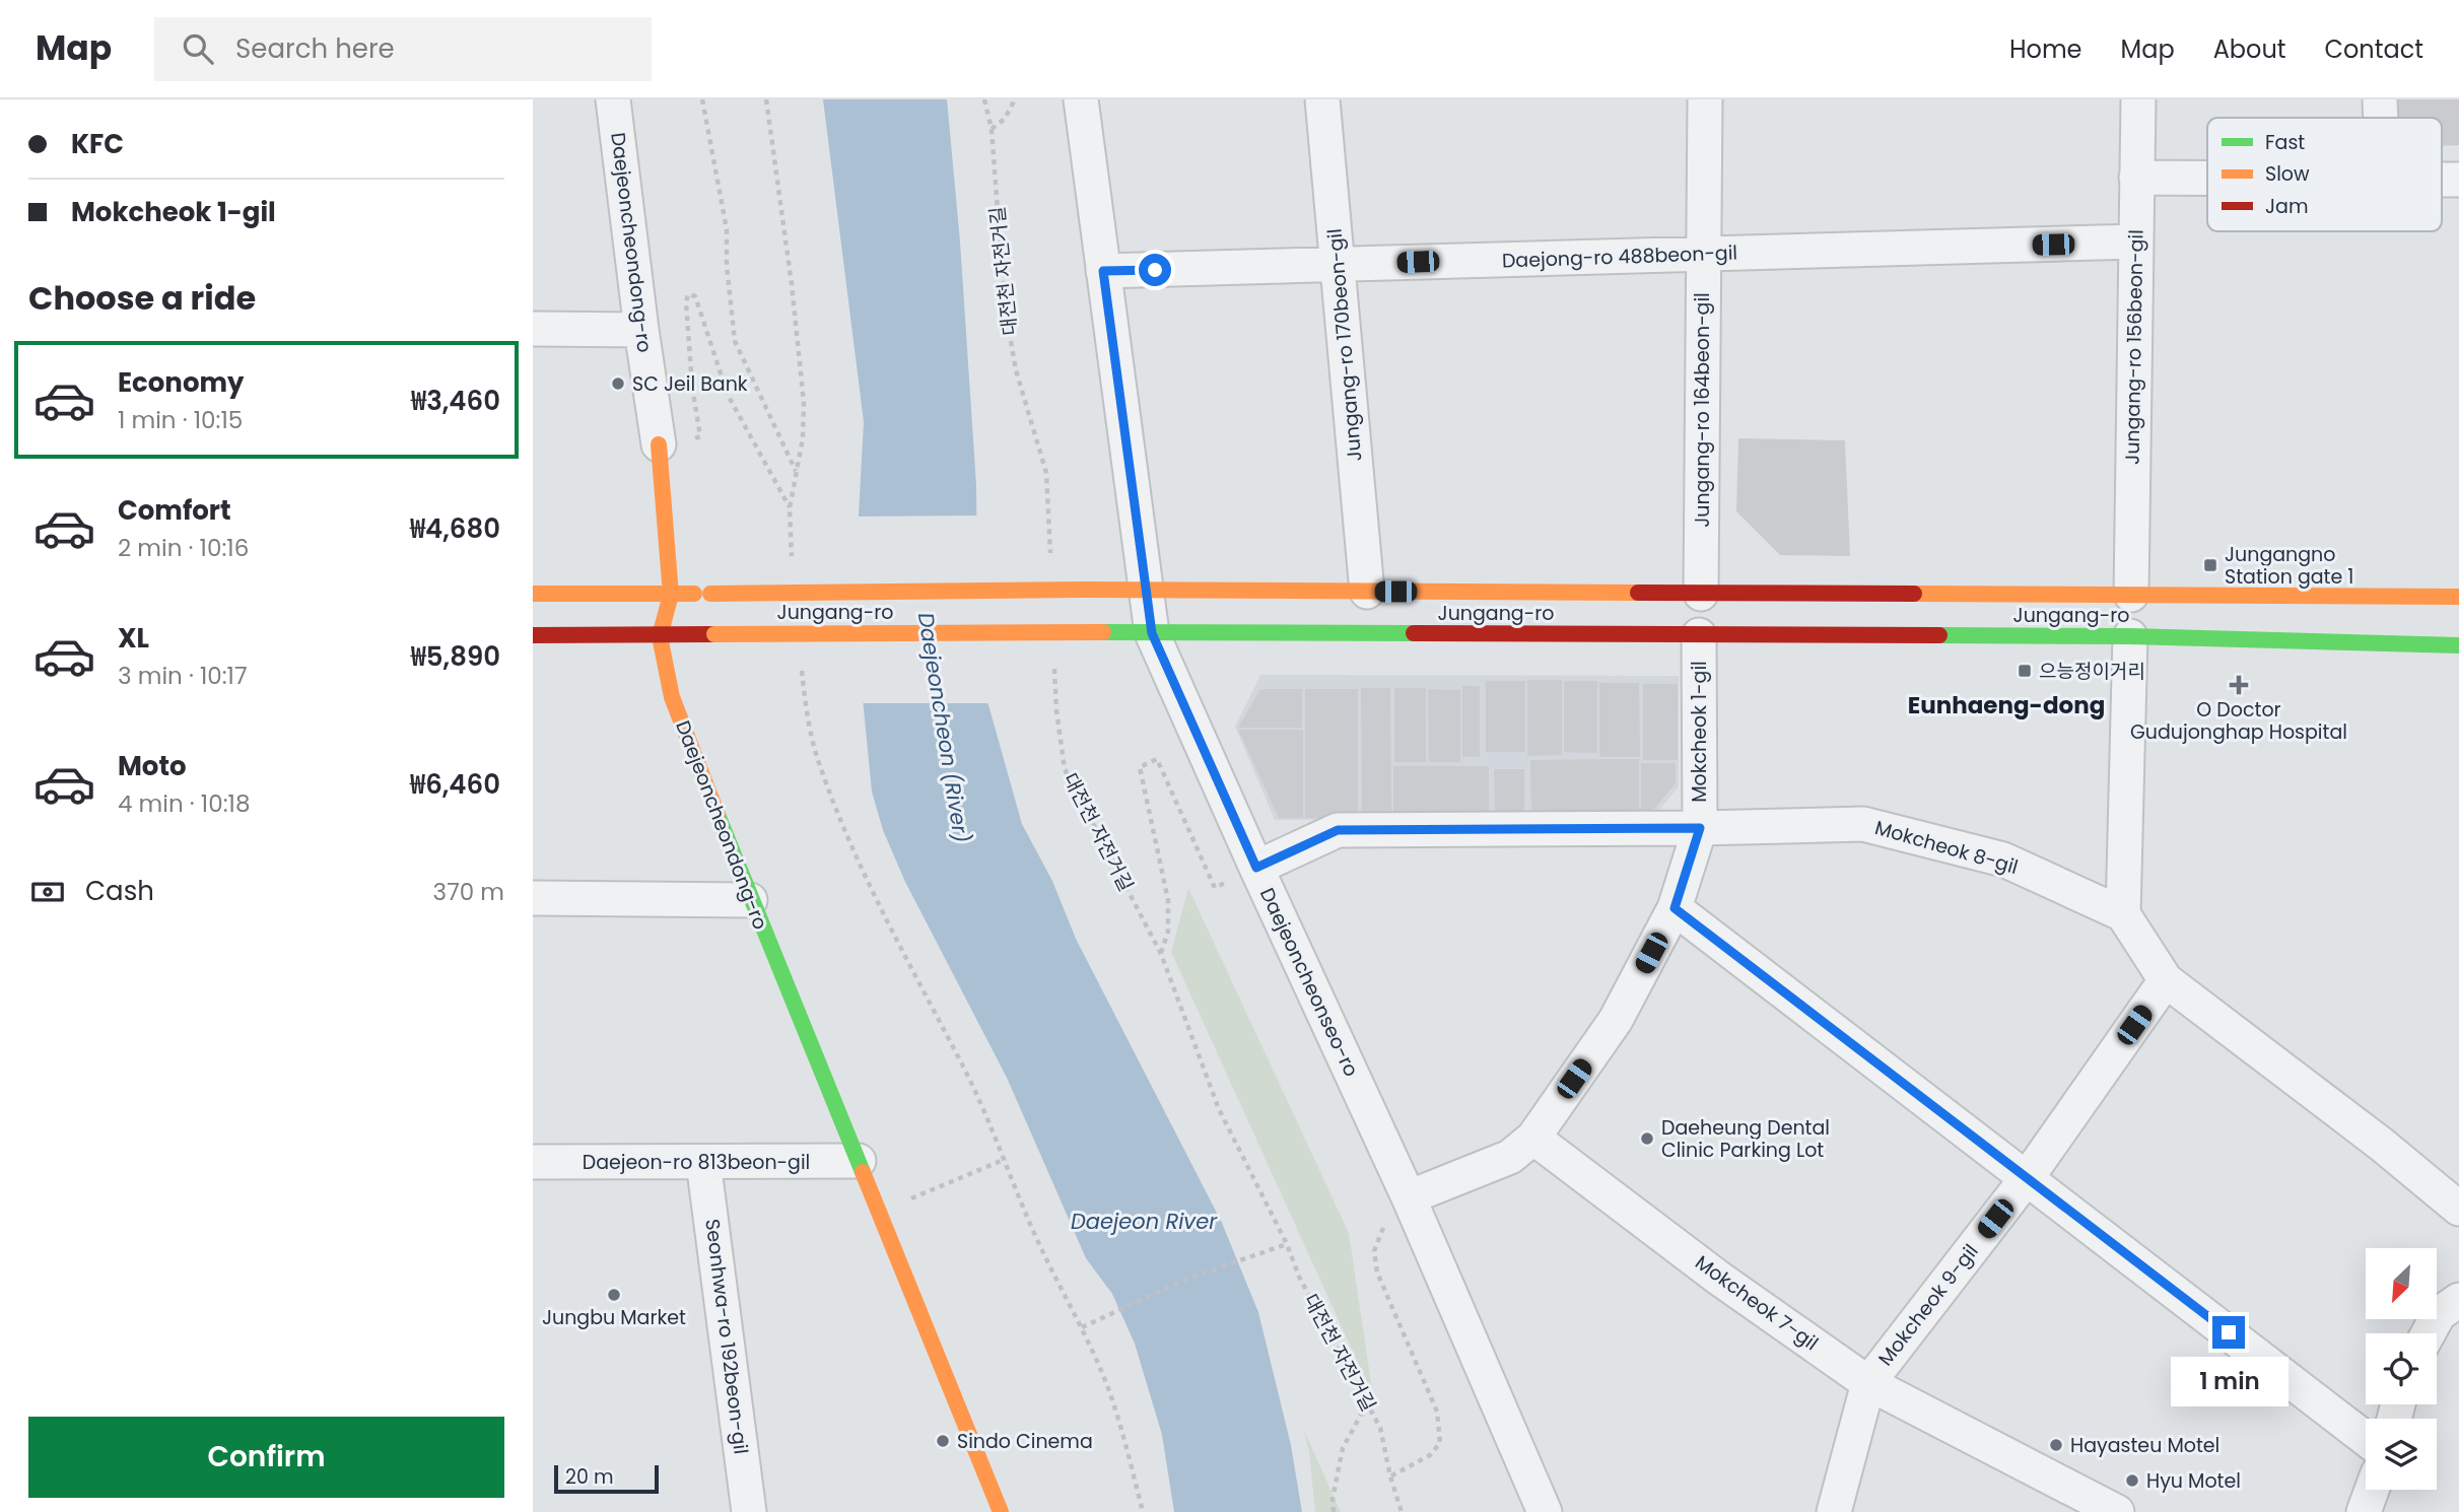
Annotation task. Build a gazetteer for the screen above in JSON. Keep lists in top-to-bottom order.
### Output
{
  "streets": {
    "main road": ["Daejeoncheondong-ro", "Jungang-ro"],
    "street": [
      "Daejong-ro 488beon-gil",
      "Jungang-ro 170beon-gil",
      "Jungang-ro 156beon-gil",
      "Jungang-ro 164beon-gil",
      "Mokcheok 1-gil",
      "Mokcheok 8-gil",
      "Daejeoncheonseo-ro",
      "Daejeon-ro 813beon-gil",
      "Mokcheok 7-gil",
      "Mokcheok 9-gil",
      "Seonhwa-ro 192beon-gil"
    ],
    "path": ["대전천 자전거길"]
  },
  "crossings": [
    ["Daejeoncheondong-ro", "Jungang-ro"],
    ["Daejeoncheondong-ro", "Daejeon-ro 813beon-gil"],
    ["Daejong-ro 488beon-gil", "Jungang-ro 170beon-gil"],
    ["Daejong-ro 488beon-gil", "Jungang-ro 156beon-gil"],
    ["Daejong-ro 488beon-gil", "Jungang-ro 164beon-gil"],
    ["Daejong-ro 488beon-gil", "Daejeoncheonseo-ro"],
    ["Jungang-ro 170beon-gil", "Jungang-ro"],
    ["Jungang-ro 156beon-gil", "Jungang-ro"],
    ["Jungang-ro 164beon-gil", "Jungang-ro"],
    ["Jungang-ro", "Mokcheok 1-gil"],
    ["Jungang-ro", "Daejeoncheonseo-ro"],
    ["Mokcheok 1-gil", "Mokcheok 8-gil"],
    ["Mokcheok 1-gil", "Mokcheok 7-gil"],
    ["Mokcheok 8-gil", "Daejeoncheonseo-ro"],
    ["Daejeon-ro 813beon-gil", "Seonhwa-ro 192beon-gil"],
    ["Mokcheok 7-gil", "Mokcheok 9-gil"]
  ],
  "districts": ["Eunhaeng-dong"],
  "water": ["Daejeoncheon (River)", "Daejeon River"],
  "places": {
    "other": [
      "SC Jeil Bank",
      "Daeheung Dental Clinic Parking Lot",
      "Jungbu Market",
      "Sindo Cinema",
      "Hayasteu Motel",
      "Hyu Motel"
    ],
    "transit": ["Jungangno Station gate 1", "으능정이거리"],
    "health": ["O Doctor Gudujonghap Hospital"]
  },
  "legend": ["Fast", "Slow", "Jam"],
  "scale_bar": "20 m",
  "north": "bottom left",
  "page": {
    "header": "Map",
    "search": "Search here",
    "nav": [
      "Home",
      "Map",
      "About",
      "Contact"
    ],
    "banner": ["KFC", "Mokcheok 1-gil"],
    "heading": "Choose a ride",
    "list": [
      {
        "name": "Economy",
        "note": "1 min · 10:15",
        "value": "₩3,460"
      },
      {
        "name": "Comfort",
        "note": "2 min · 10:16",
        "value": "₩4,680"
      },
      {
        "name": "XL",
        "note": "3 min · 10:17",
        "value": "₩5,890"
      },
      {
        "name": "Moto",
        "note": "4 min · 10:18",
        "value": "₩6,460"
      }
    ],
    "pay": ["Cash", "370 m"],
    "bubble": "1 min",
    "buttons": "Confirm",
    "scale": "20 m"
  }
}
